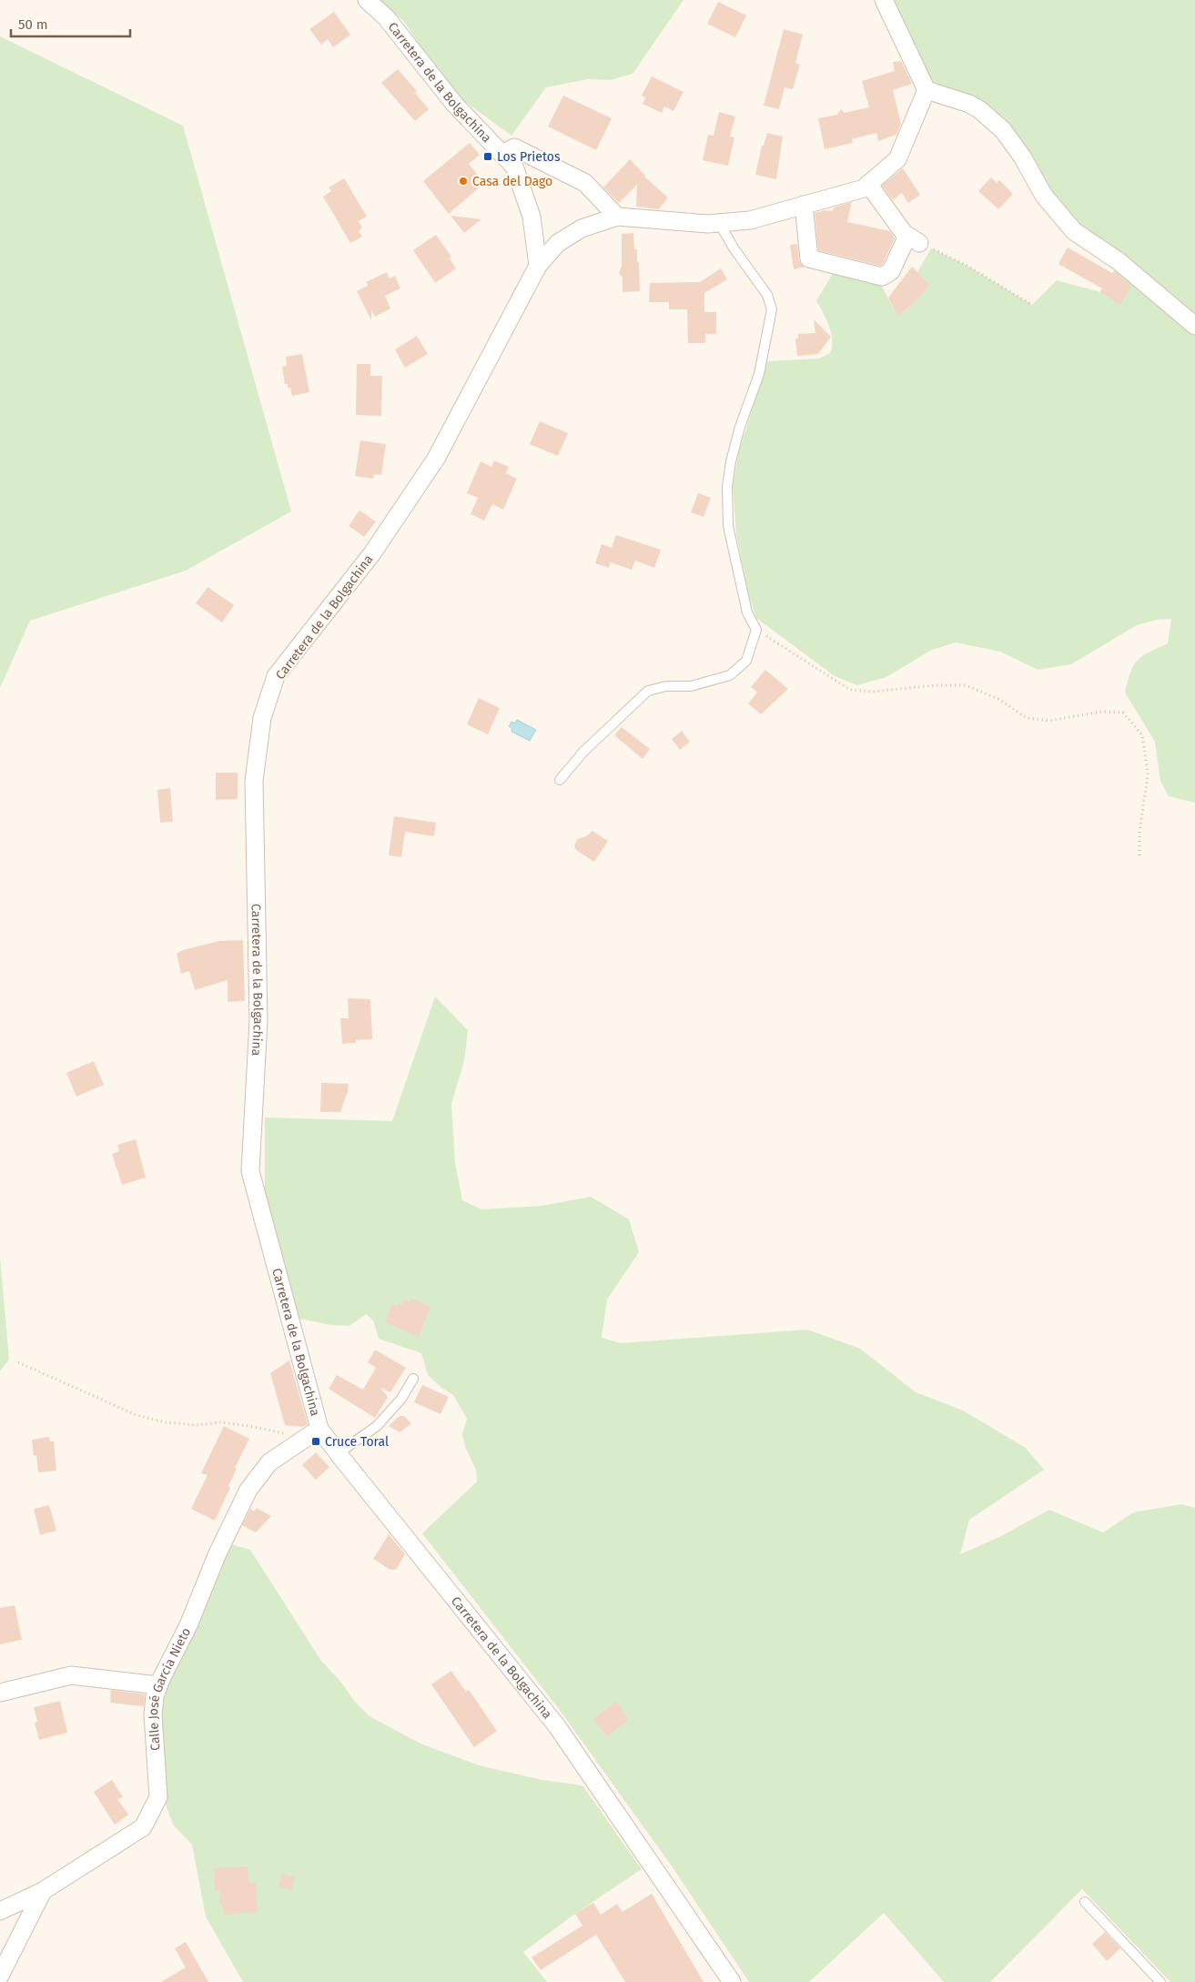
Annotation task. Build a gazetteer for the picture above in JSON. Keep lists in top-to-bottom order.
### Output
{
  "streets": {
    "street": ["Carretera de la Bolgachina", "Calle José García Nieto"]
  },
  "crossings": [
    ["Carretera de la Bolgachina", "Calle José García Nieto"]
  ],
  "places": {
    "transit": ["Los Prietos", "Cruce Toral"],
    "other": ["Casa del Dago"]
  },
  "scale_bar": "50 m"
}
